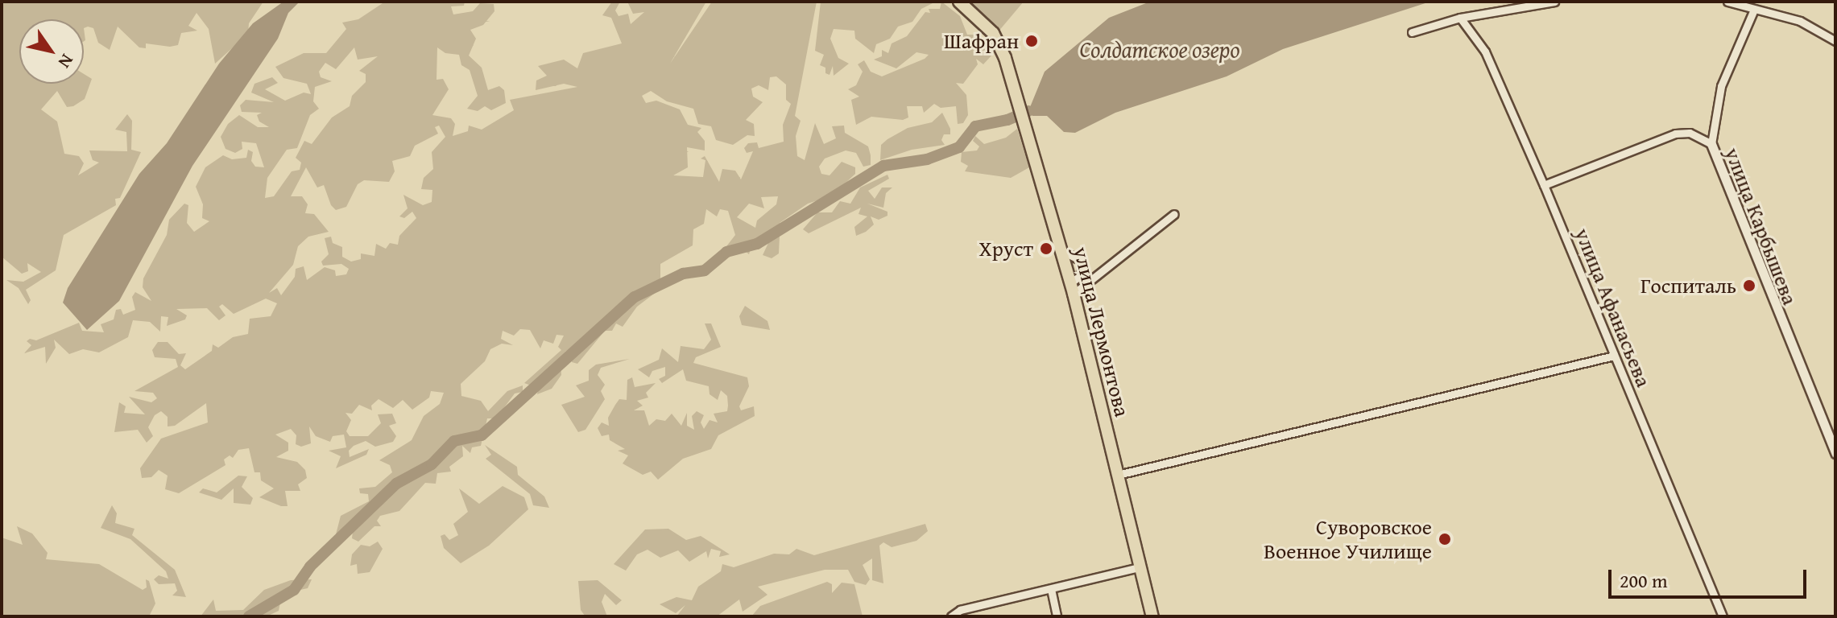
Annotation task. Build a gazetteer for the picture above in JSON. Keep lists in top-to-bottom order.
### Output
{
  "streets": {
    "main road": ["улица Лермонтова"],
    "street": ["улица Карбышева", "улица Афанасьева"]
  },
  "water": ["Солдатское озеро"],
  "places": [
    "Шафран",
    "Хруст",
    "Госпиталь",
    "Суворовское Военное Училище"
  ],
  "scale_bar": "200 m",
  "north": "bottom right"
}
